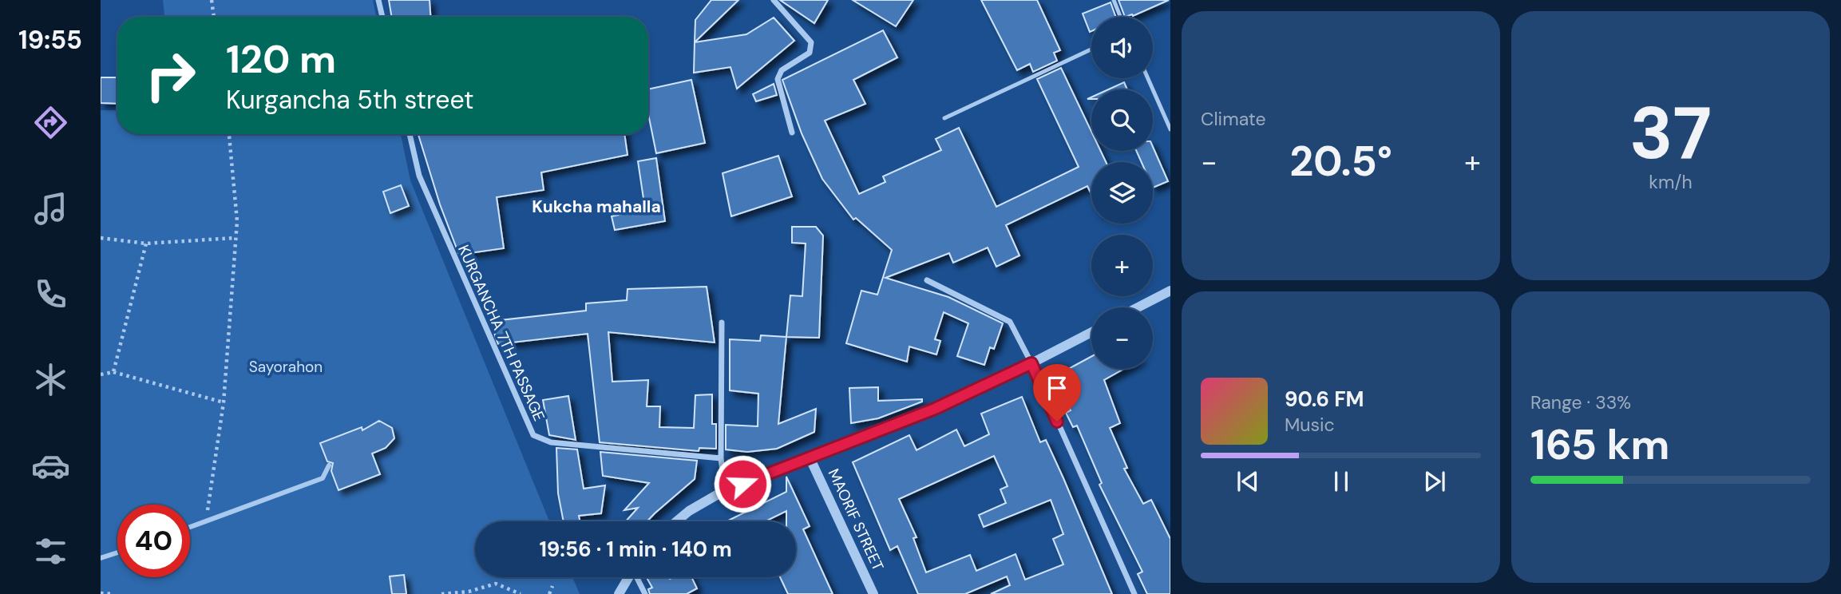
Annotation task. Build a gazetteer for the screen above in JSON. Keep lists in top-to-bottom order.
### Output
{
  "streets": {
    "street": ["KURGANCHA 7TH PASSAGE", "MAORIF STREET"]
  },
  "districts": ["Kukcha mahalla"],
  "parks": ["Sayorahon"],
  "page": {
    "tabs": "19:55",
    "tile": [
      "Climate",
      ["37", "km/h"],
      ["Range · 33%", "165 km"]
    ],
    "map_buttons": ["+", "−"],
    "turn": ["120 m", "Kurgancha 5th street"],
    "heat": ["−", "20.5°", "+"],
    "song": ["90.6 FM", "Music"],
    "limit": "40",
    "trip": "19:56 · 1 min · 140 m"
  }
}
